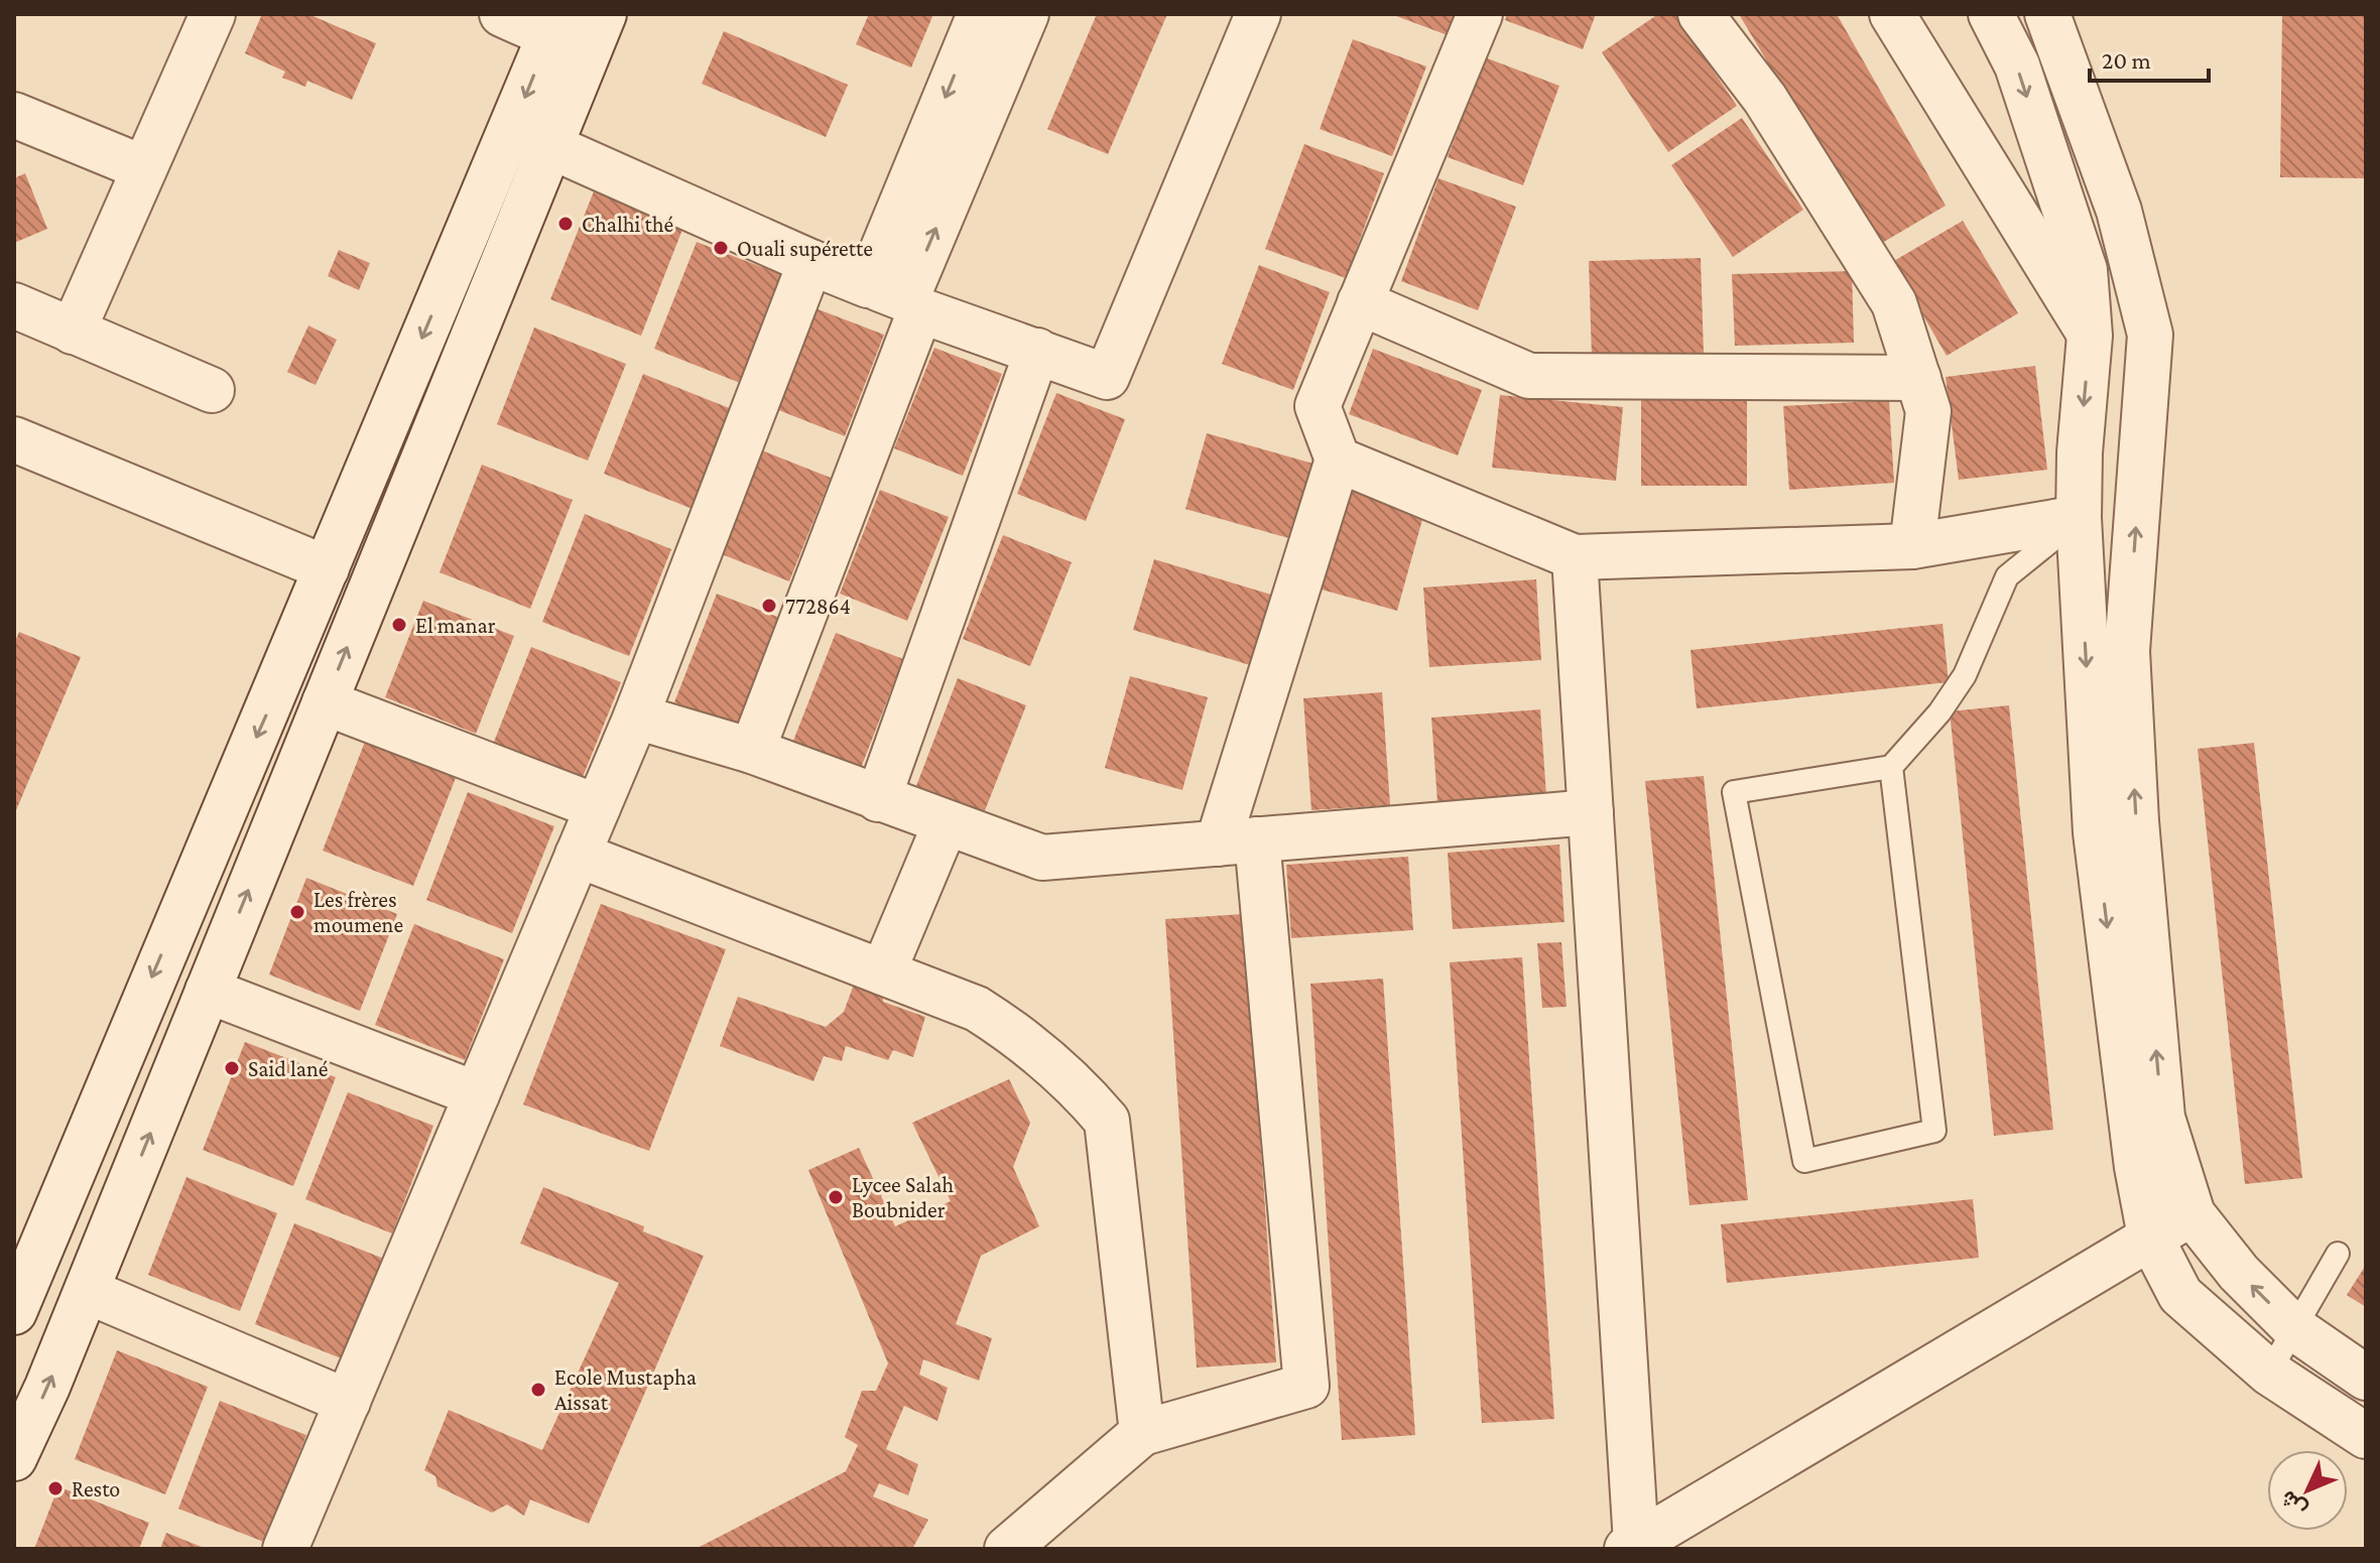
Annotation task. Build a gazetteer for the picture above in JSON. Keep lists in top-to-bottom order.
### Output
{
  "places": [
    "Chalhi thé",
    "Ouali supérette",
    "772864",
    "El manar",
    "Les frères moumene",
    "Said lané",
    "Lycee Salah Boubnider",
    "Ecole Mustapha Aissat",
    "Resto"
  ],
  "scale_bar": "20 m",
  "north": "bottom left"
}
